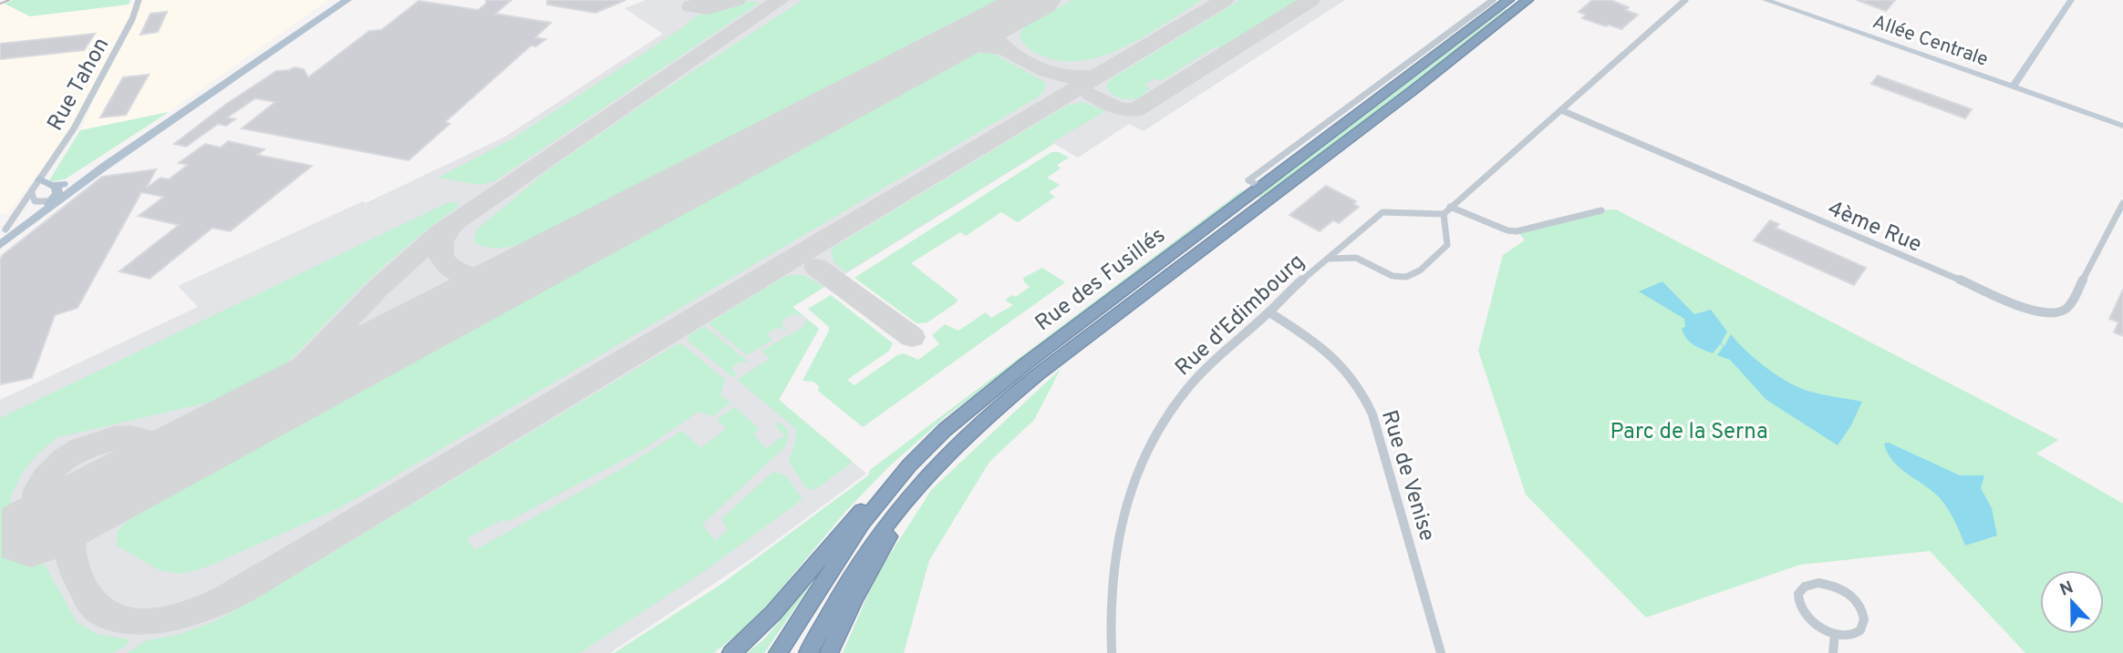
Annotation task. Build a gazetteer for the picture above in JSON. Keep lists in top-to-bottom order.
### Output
{
  "streets": {
    "highway": ["Rue des Fusillés"],
    "street": [
      "Allée Centrale",
      "Rue Tahon",
      "4ème Rue",
      "Rue d'Edimbourg",
      "Rue de Venise"
    ]
  },
  "crossings": [
    ["Rue d'Edimbourg", "Rue de Venise"]
  ],
  "parks": ["Parc de la Serna"],
  "north": "top"
}
